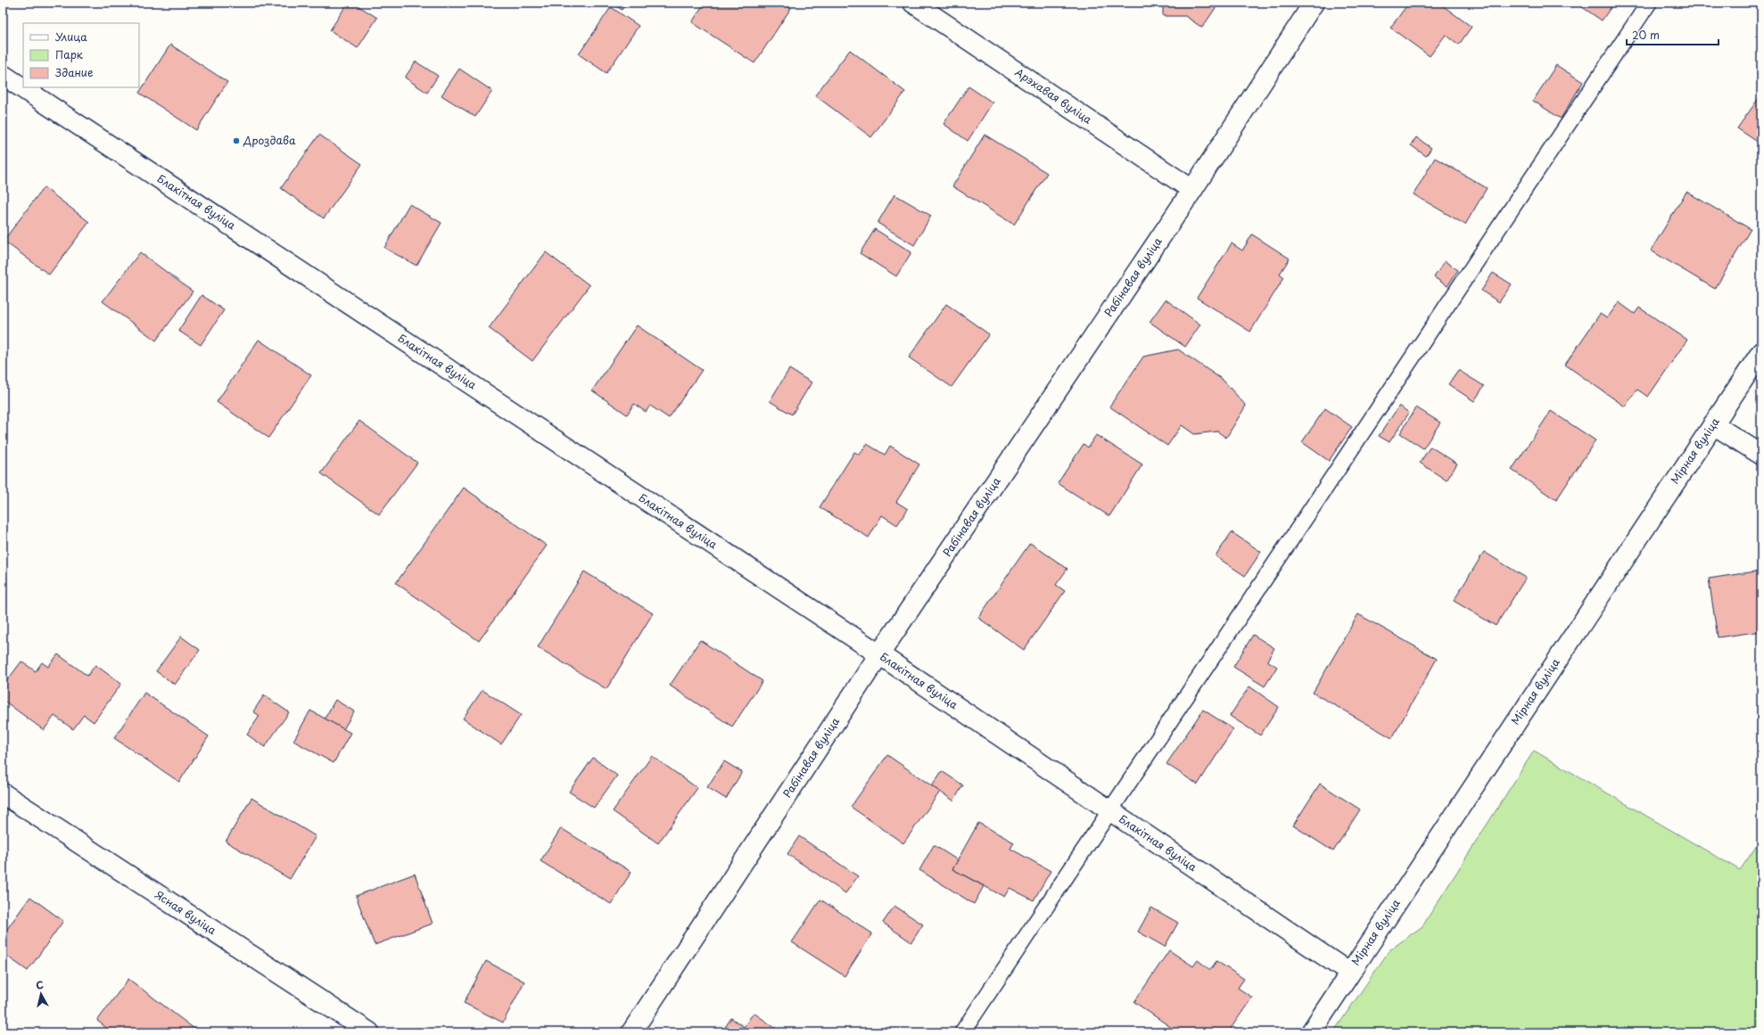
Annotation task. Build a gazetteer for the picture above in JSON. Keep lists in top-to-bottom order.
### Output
{
  "streets": {
    "street": [
      "Арэхавая вуліца",
      "Блакітная вуліца",
      "Рабінавая вуліца",
      "Мірная вуліца",
      "Ясная вуліца"
    ]
  },
  "crossings": [
    ["Арэхавая вуліца", "Рабінавая вуліца"],
    ["Блакітная вуліца", "Рабінавая вуліца"],
    ["Блакітная вуліца", "Мірная вуліца"]
  ],
  "places": ["Дроздава"],
  "legend": ["Улица", "Парк", "Здание"],
  "scale_bar": "20 m",
  "north": "top"
}
